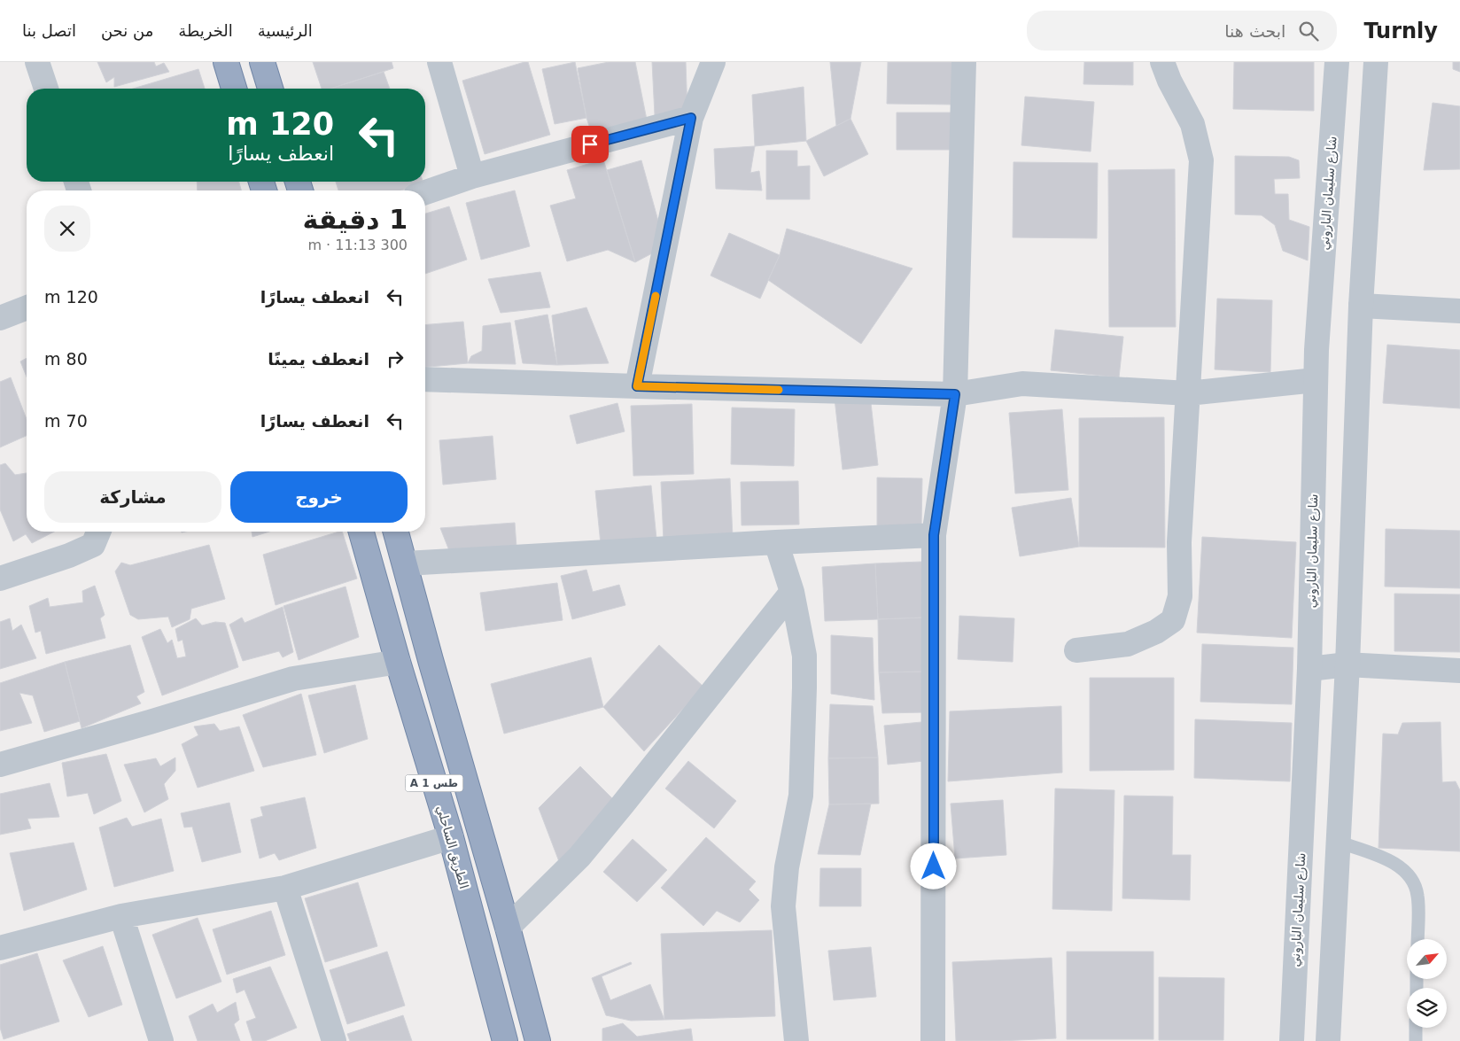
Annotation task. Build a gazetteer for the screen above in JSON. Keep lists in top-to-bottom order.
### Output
{
  "streets": {
    "highway": ["A 1 طس", "الطريق الساحلي"],
    "street": ["شارع سليمان الباروني"]
  },
  "north": "top right",
  "page": {
    "header": "Turnly",
    "search": "ابحث هنا",
    "nav": [
      "الرئيسية",
      "الخريطة",
      "من نحن",
      "اتصل بنا"
    ],
    "turn": ["120 m", "انعطف يسارًا"],
    "heading": ["1 دقيقة", "300 m · 11:13"],
    "list": [
      {
        "name": "انعطف يسارًا",
        "value": "120 m"
      },
      {
        "name": "انعطف يمينًا",
        "value": "80 m"
      },
      {
        "name": "انعطف يسارًا",
        "value": "70 m"
      }
    ],
    "buttons": ["خروج", "مشاركة"]
  }
}
